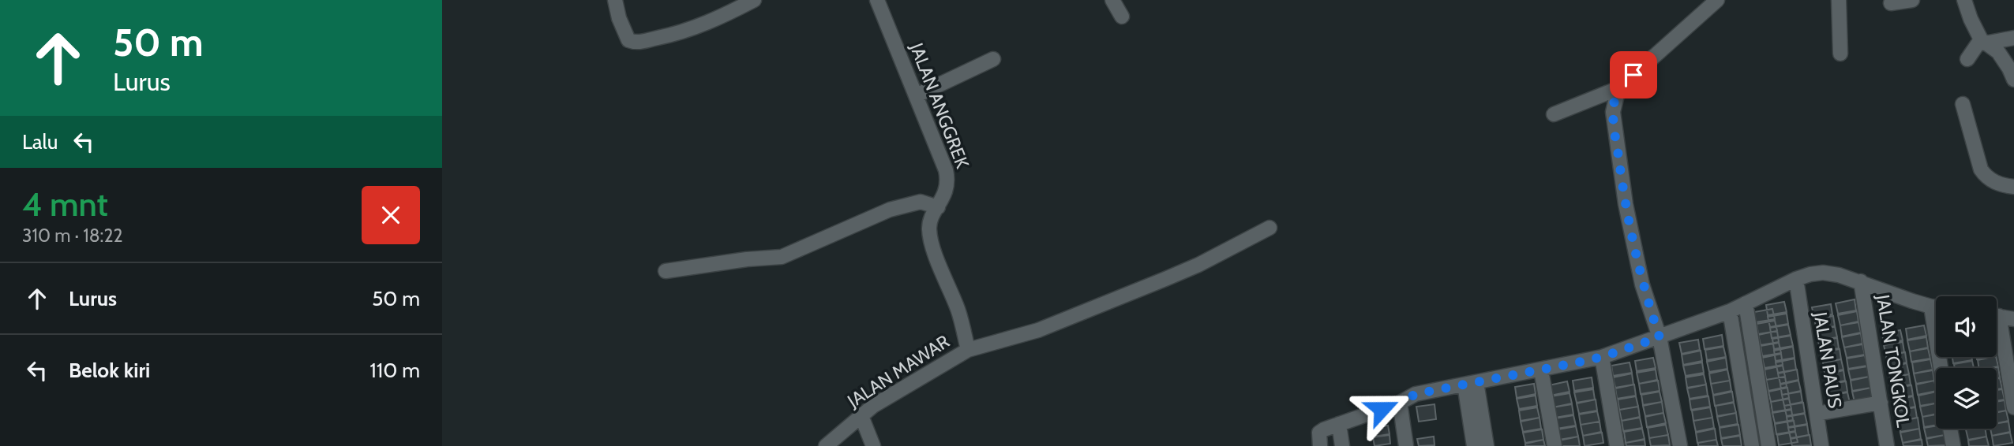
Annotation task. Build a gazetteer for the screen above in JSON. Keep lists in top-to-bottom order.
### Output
{
  "streets": {
    "street": [
      "JALAN ANGGREK",
      "JALAN PAUS",
      "JALAN TONGKOL",
      "JALAN MAWAR"
    ]
  },
  "crossings": [
    ["JALAN ANGGREK", "JALAN MAWAR"]
  ],
  "page": {
    "turn": ["50 m", "Lurus"],
    "then": "Lalu",
    "heading": ["4 mnt", "310 m · 18:22"],
    "list": [
      {
        "name": "Lurus",
        "value": "50 m"
      },
      {
        "name": "Belok kiri",
        "value": "110 m"
      }
    ]
  }
}
